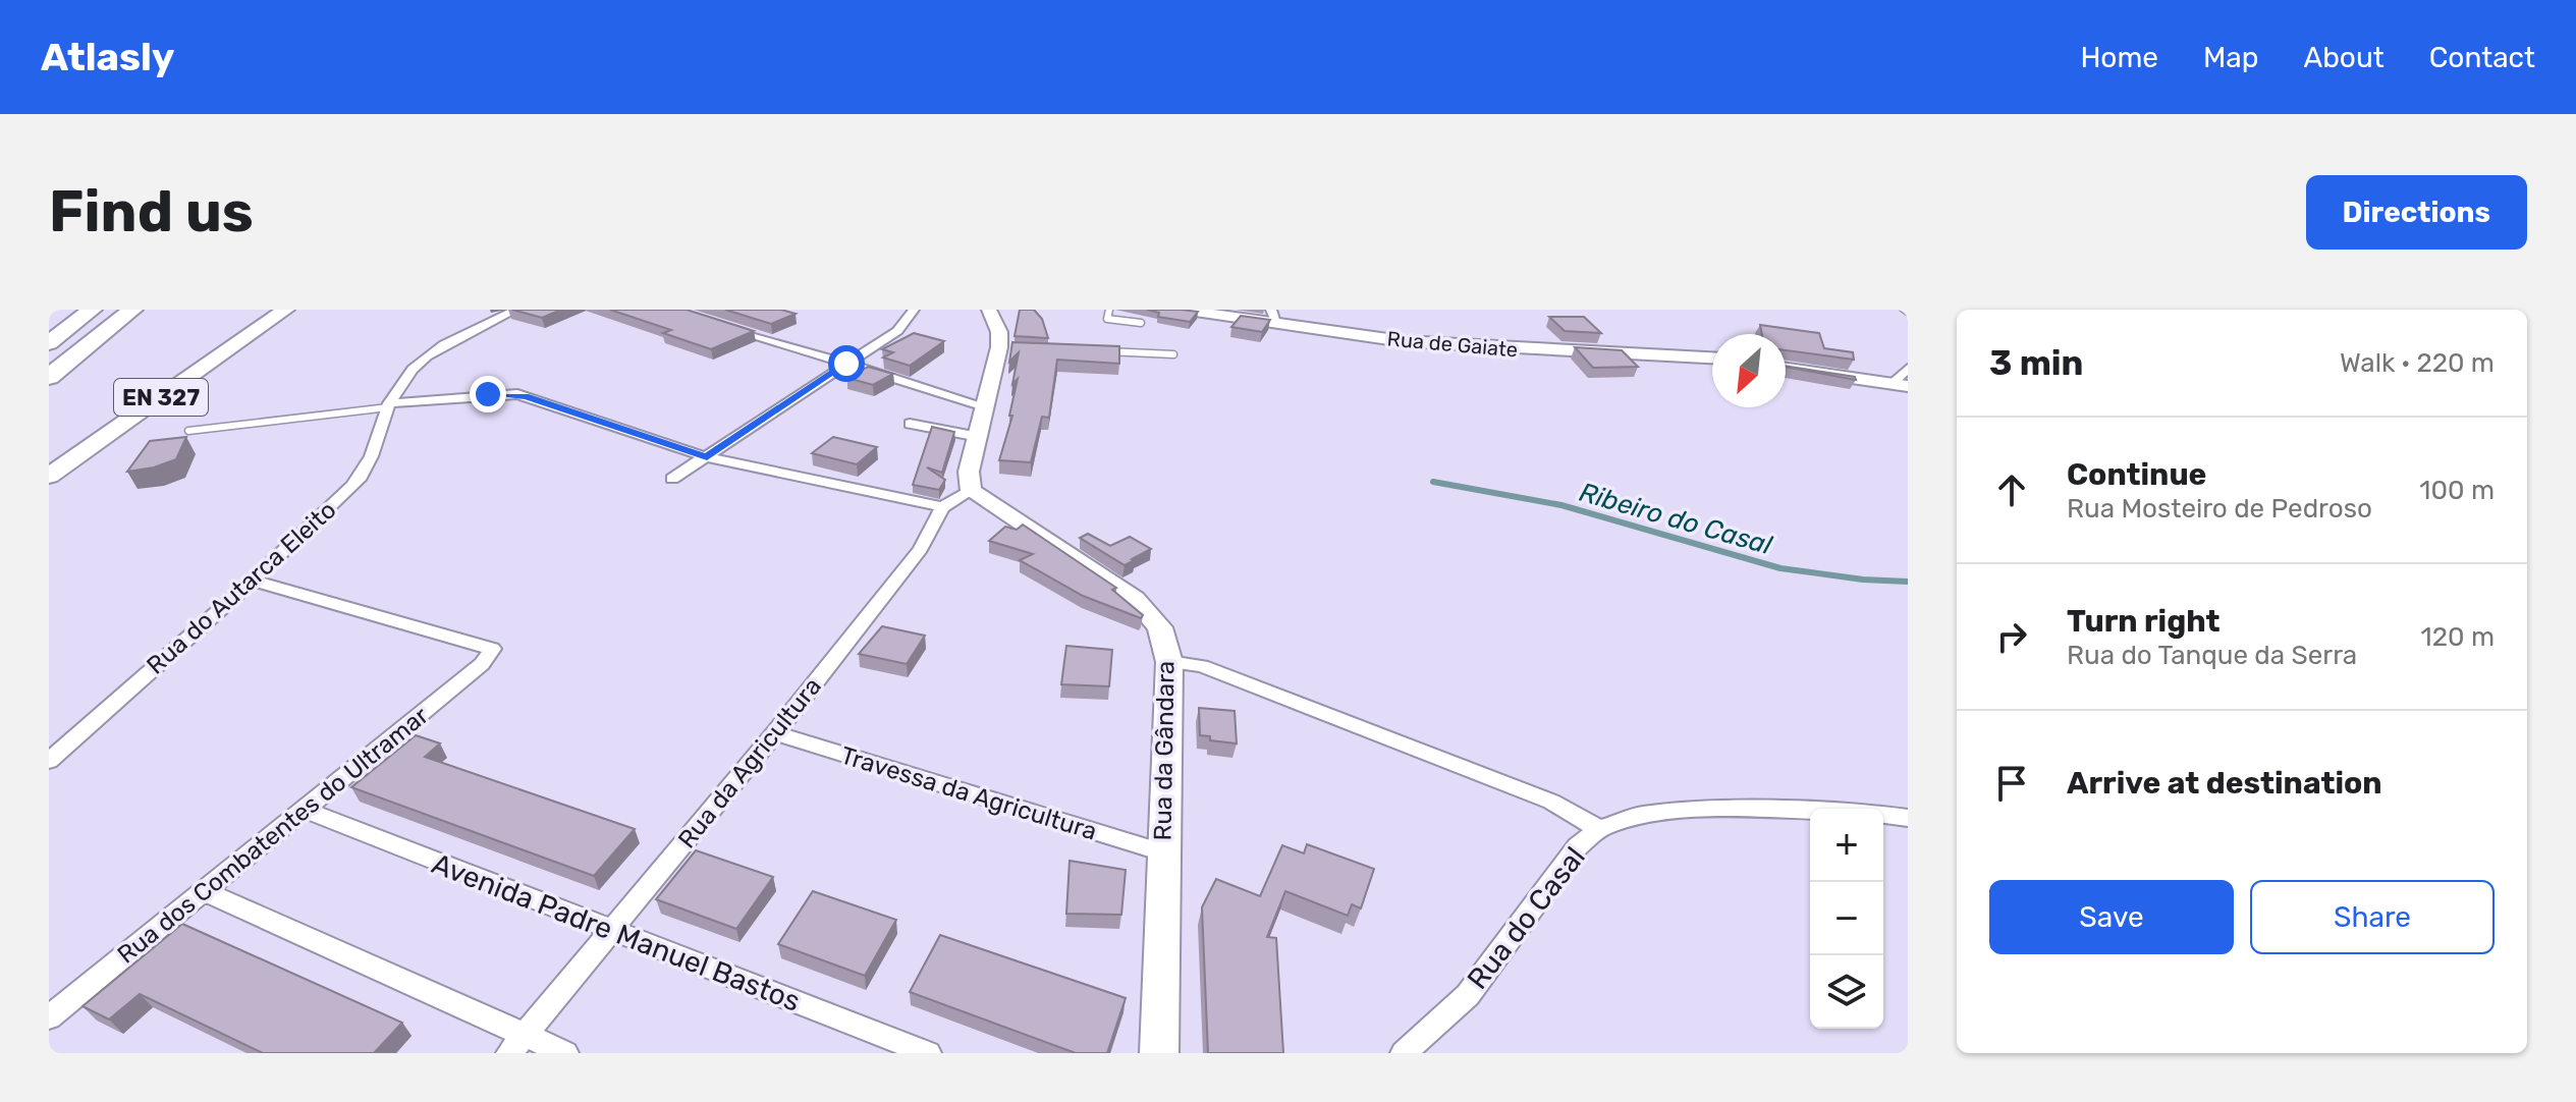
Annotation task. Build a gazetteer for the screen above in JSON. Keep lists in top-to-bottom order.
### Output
{
  "streets": {
    "main road": ["Rua de Gaiate", "EN 327", "Rua da Gândara"],
    "street": [
      "Rua do Autarca Eleito",
      "Rua da Agricultura",
      "Travessa da Agricultura",
      "Rua dos Combatentes do Ultramar",
      "Rua do Casal",
      "Avenida Padre Manuel Bastos"
    ]
  },
  "crossings": [
    ["Rua do Autarca Eleito", "Rua dos Combatentes do Ultramar"],
    ["Rua da Gândara", "Travessa da Agricultura"],
    ["Rua da Agricultura", "Travessa da Agricultura"],
    ["Rua da Agricultura", "Avenida Padre Manuel Bastos"],
    ["Rua dos Combatentes do Ultramar", "Avenida Padre Manuel Bastos"]
  ],
  "water": ["Ribeiro do Casal"],
  "north": "bottom left",
  "page": {
    "header": "Atlasly",
    "nav": [
      "Home",
      "Map",
      "About",
      "Contact"
    ],
    "buttons": [
      "Directions",
      ["Save", "Share"]
    ],
    "title": "Find us",
    "heading": ["3 min", "Walk · 220 m"],
    "list": [
      ["Continue", "Rua Mosteiro de Pedroso", "100 m"],
      ["Turn right", "Rua do Tanque da Serra", "120 m"],
      "Arrive at destination"
    ],
    "map_buttons": ["+", "−"]
  }
}
